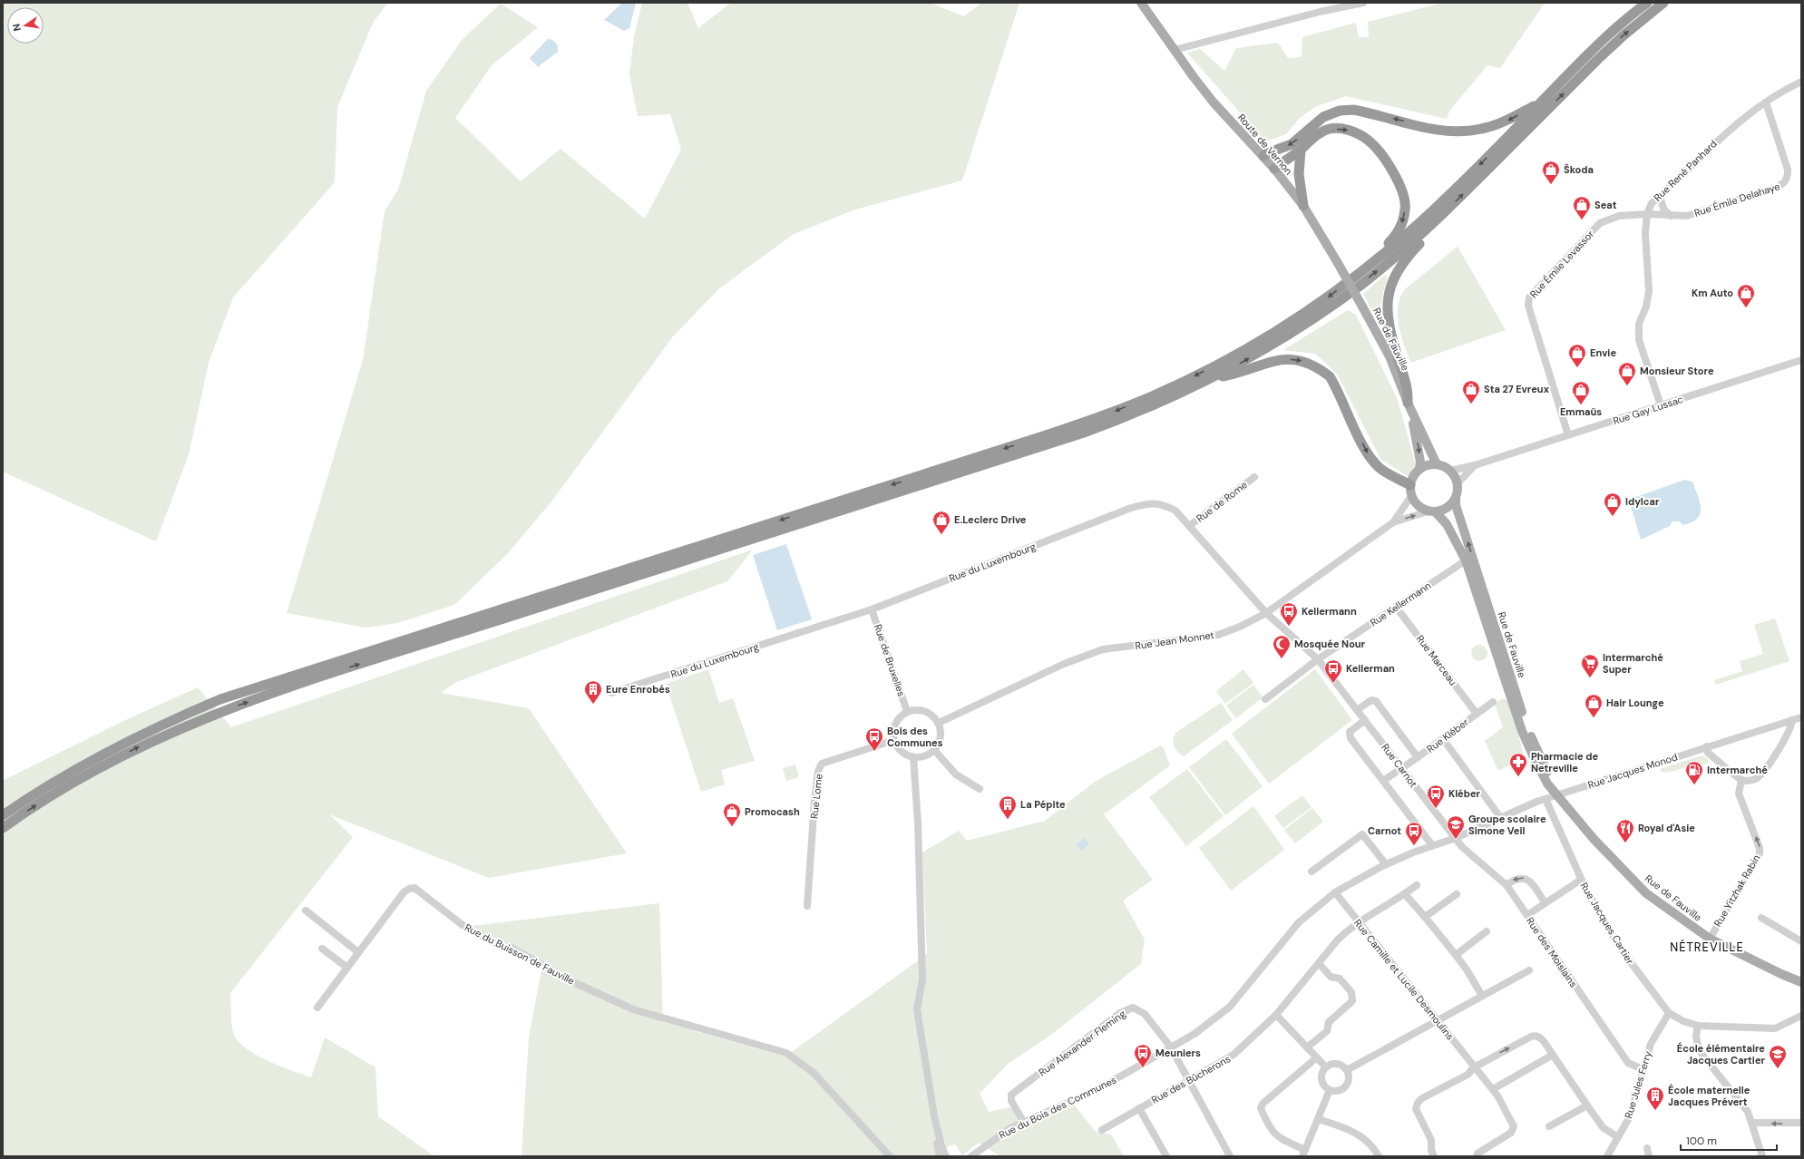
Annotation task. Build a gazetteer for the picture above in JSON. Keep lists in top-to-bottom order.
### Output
{
  "streets": {
    "main road": ["Route de Vernon", "Rue de Fauville"],
    "street": [
      "Rue René Panhard",
      "Rue Émile Delahaye",
      "Rue Émile Levassor",
      "Rue Gay Lussac",
      "Rue de Rome",
      "Rue du Luxembourg",
      "Rue Kellermann",
      "Rue Jean Monnet",
      "Rue de Bruxelles",
      "Rue Marceau",
      "Rue Kléber",
      "Rue Carnot",
      "Rue Jacques Monod",
      "Rue Lome",
      "Rue Yitzhak Rabin",
      "Rue Jacques Cartier",
      "Rue des Moislains",
      "Rue du Buisson de Fauville",
      "Rue Camille et Lucile Desmoulins",
      "Rue Alexander Fleming",
      "Rue des Bûcherons",
      "Rue Jules Ferry",
      "Rue du Bois des Communes"
    ]
  },
  "crossings": [
    ["Route de Vernon", "Rue de Fauville"],
    ["Rue René Panhard", "Rue Émile Delahaye"],
    ["Rue René Panhard", "Rue Émile Levassor"],
    ["Rue René Panhard", "Rue Gay Lussac"],
    ["Rue Émile Delahaye", "Rue Émile Levassor"],
    ["Rue Émile Levassor", "Rue Gay Lussac"],
    ["Rue de Fauville", "Rue Gay Lussac"],
    ["Rue de Fauville", "Rue Kellermann"],
    ["Rue de Fauville", "Rue Jean Monnet"],
    ["Rue de Fauville", "Rue Jacques Monod"],
    ["Rue de Fauville", "Rue Yitzhak Rabin"],
    ["Rue de Fauville", "Rue du Bois des Communes"],
    ["Rue Gay Lussac", "Rue Jean Monnet"],
    ["Rue de Rome", "Rue du Luxembourg"],
    ["Rue du Luxembourg", "Rue Kellermann"],
    ["Rue du Luxembourg", "Rue Jean Monnet"],
    ["Rue du Luxembourg", "Rue de Bruxelles"],
    ["Rue du Luxembourg", "Rue Carnot"],
    ["Rue Kellermann", "Rue Marceau"],
    ["Rue Kellermann", "Rue Carnot"],
    ["Rue Jean Monnet", "Rue de Bruxelles"],
    ["Rue Jean Monnet", "Rue Lome"],
    ["Rue de Bruxelles", "Rue Lome"],
    ["Rue Marceau", "Rue Kléber"],
    ["Rue Kléber", "Rue Carnot"],
    ["Rue Carnot", "Rue des Moislains"],
    ["Rue Carnot", "Rue du Bois des Communes"],
    ["Rue Jacques Monod", "Rue du Bois des Communes"],
    ["Rue Jacques Cartier", "Rue Jules Ferry"],
    ["Rue Jacques Cartier", "Rue du Bois des Communes"],
    ["Rue des Moislains", "Rue Jules Ferry"],
    ["Rue des Moislains", "Rue du Bois des Communes"],
    ["Rue Camille et Lucile Desmoulins", "Rue des Bûcherons"],
    ["Rue Camille et Lucile Desmoulins", "Rue du Bois des Communes"],
    ["Rue Alexander Fleming", "Rue du Bois des Communes"]
  ],
  "one_way": ["Rue Yitzhak Rabin"],
  "districts": ["NÉTREVILLE"],
  "places": {
    "shop": [
      "Škoda",
      "Seat",
      "Km Auto",
      "Envie",
      "Monsieur Store",
      "Sta 27 Evreux",
      "Emmaüs",
      "Idylcar",
      "E.Leclerc Drive",
      "Hair Lounge",
      "Promocash"
    ],
    "bus stop": [
      "Kellermann",
      "Kellerman",
      "Bois des Communes",
      "Kléber",
      "Carnot",
      "Meuniers"
    ],
    "mosque": ["Mosquée Nour"],
    "supermarket": ["Intermarché Super"],
    "building": ["Eure Enrobés", "La Pépite", "École maternelle Jacques Prévert"],
    "pharmacy": ["Pharmacie de Netreville"],
    "fuel station": ["Intermarché"],
    "school or university": ["Groupe scolaire Simone Veil", "École élémentaire Jacques Cartier"],
    "restaurant": ["Royal d'Asie"]
  },
  "scale_bar": "100 m",
  "north": "left"
}
